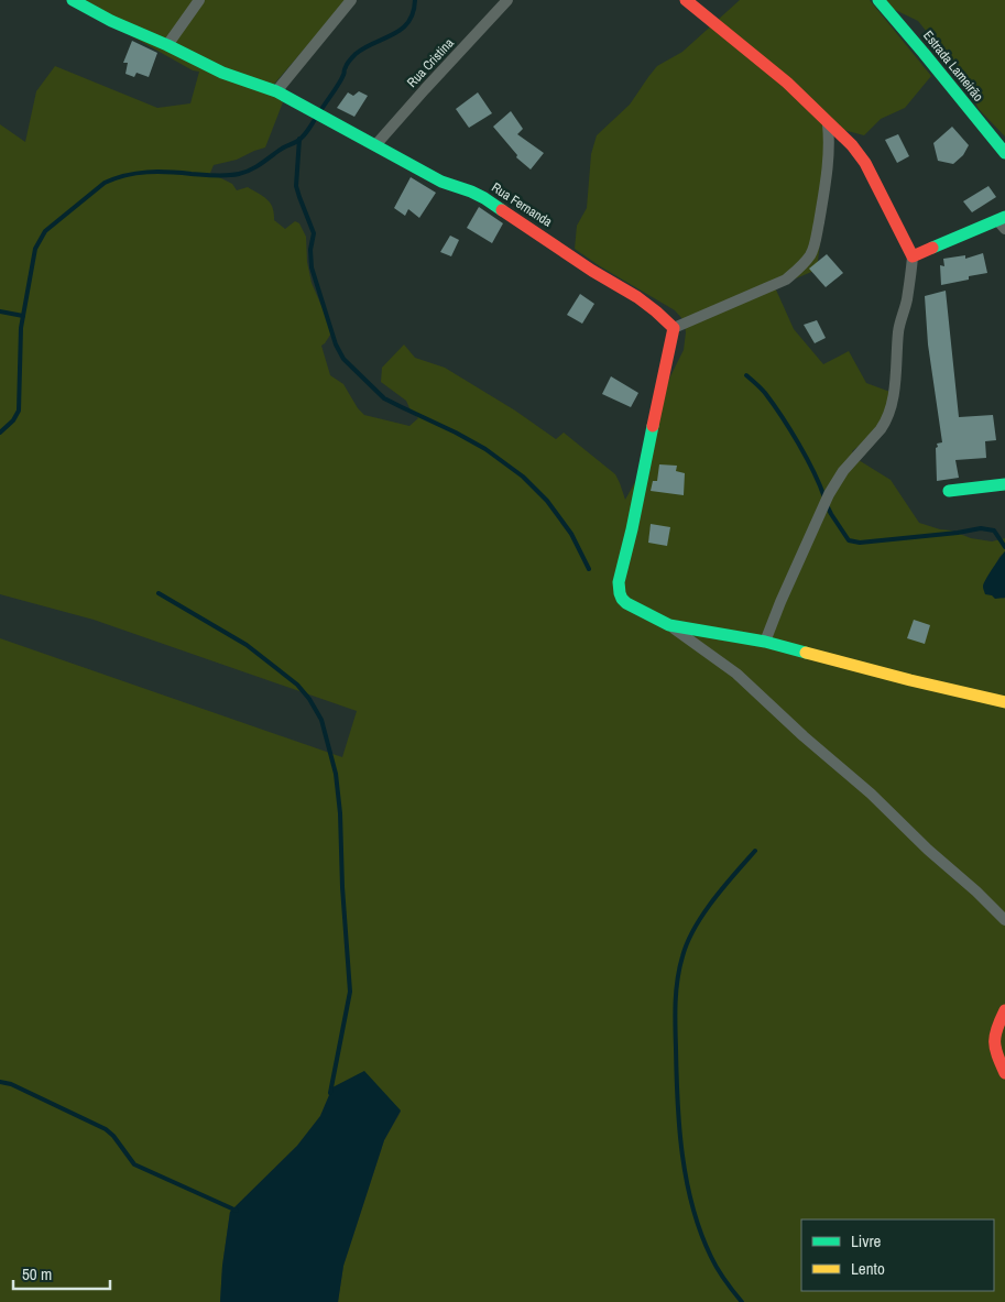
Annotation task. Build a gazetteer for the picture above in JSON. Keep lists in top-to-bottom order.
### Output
{
  "streets": {
    "street": ["Rua Cristina", "Estrada Lameirão", "Rua Fernanda"]
  },
  "crossings": [
    ["Rua Cristina", "Rua Fernanda"]
  ],
  "legend": ["Livre", "Lento"],
  "scale_bar": "50 m"
}
